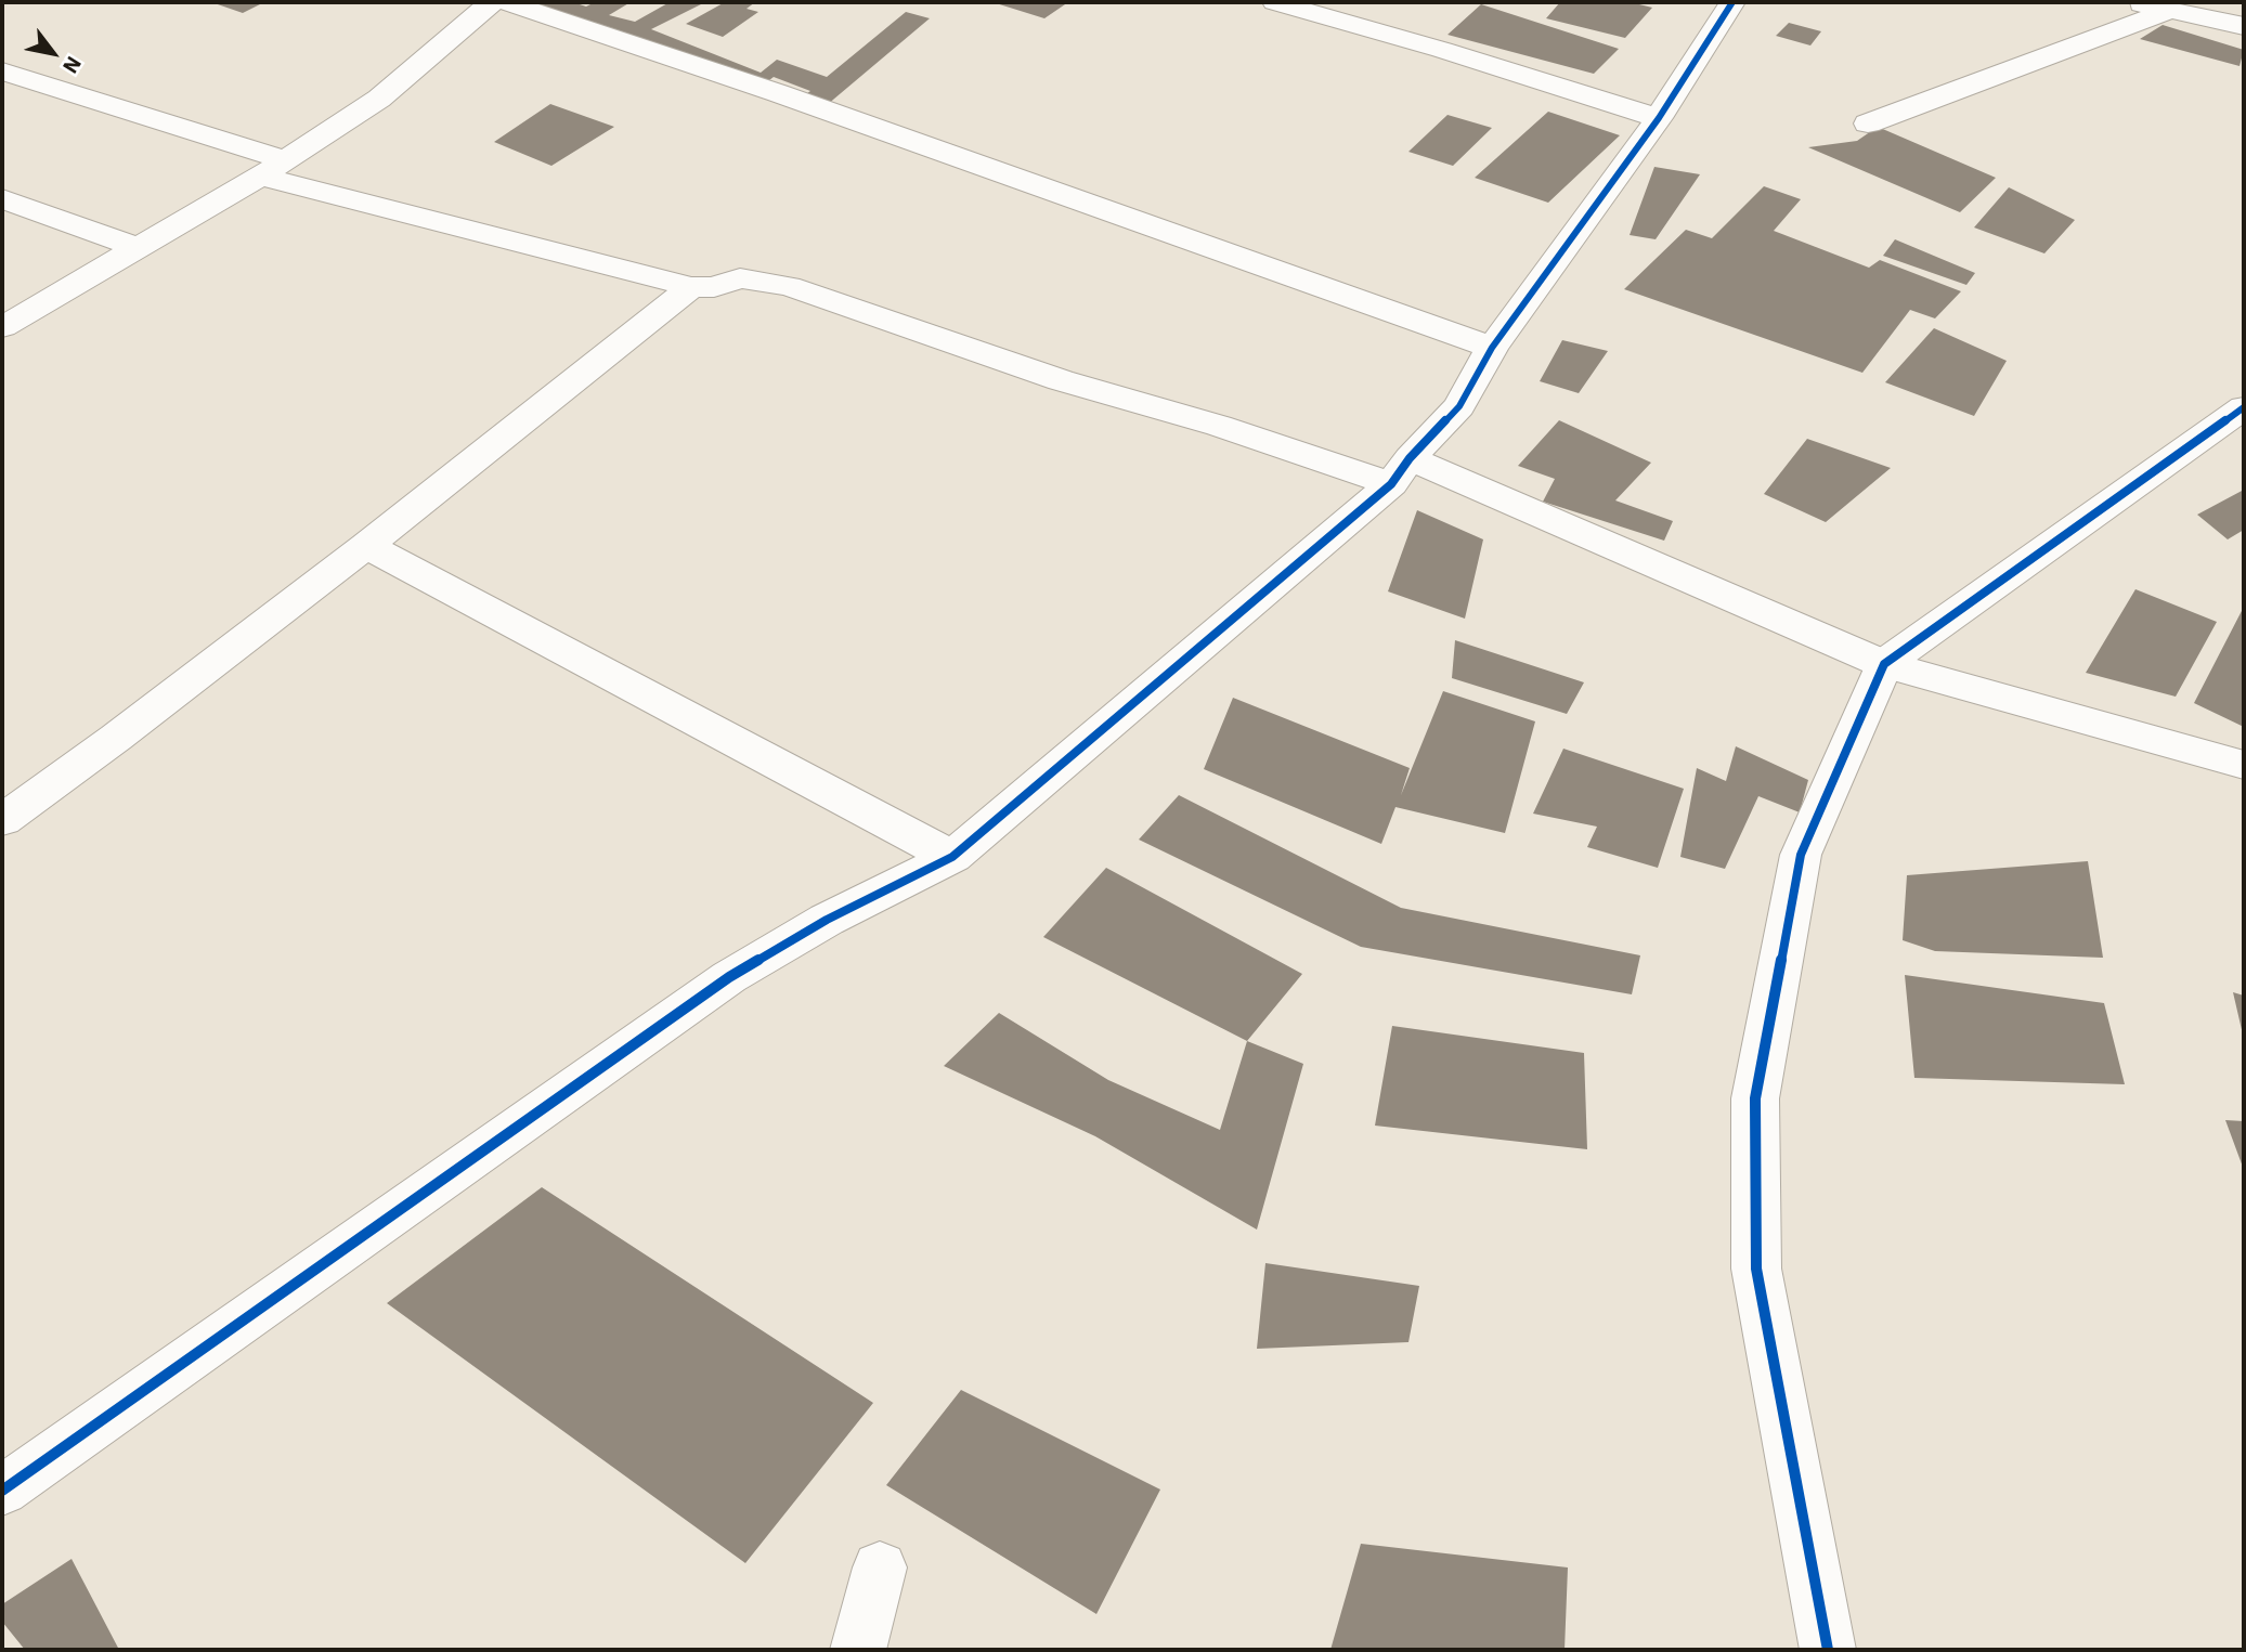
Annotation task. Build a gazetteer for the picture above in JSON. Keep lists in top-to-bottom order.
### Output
{
  "north": "bottom right"
}
